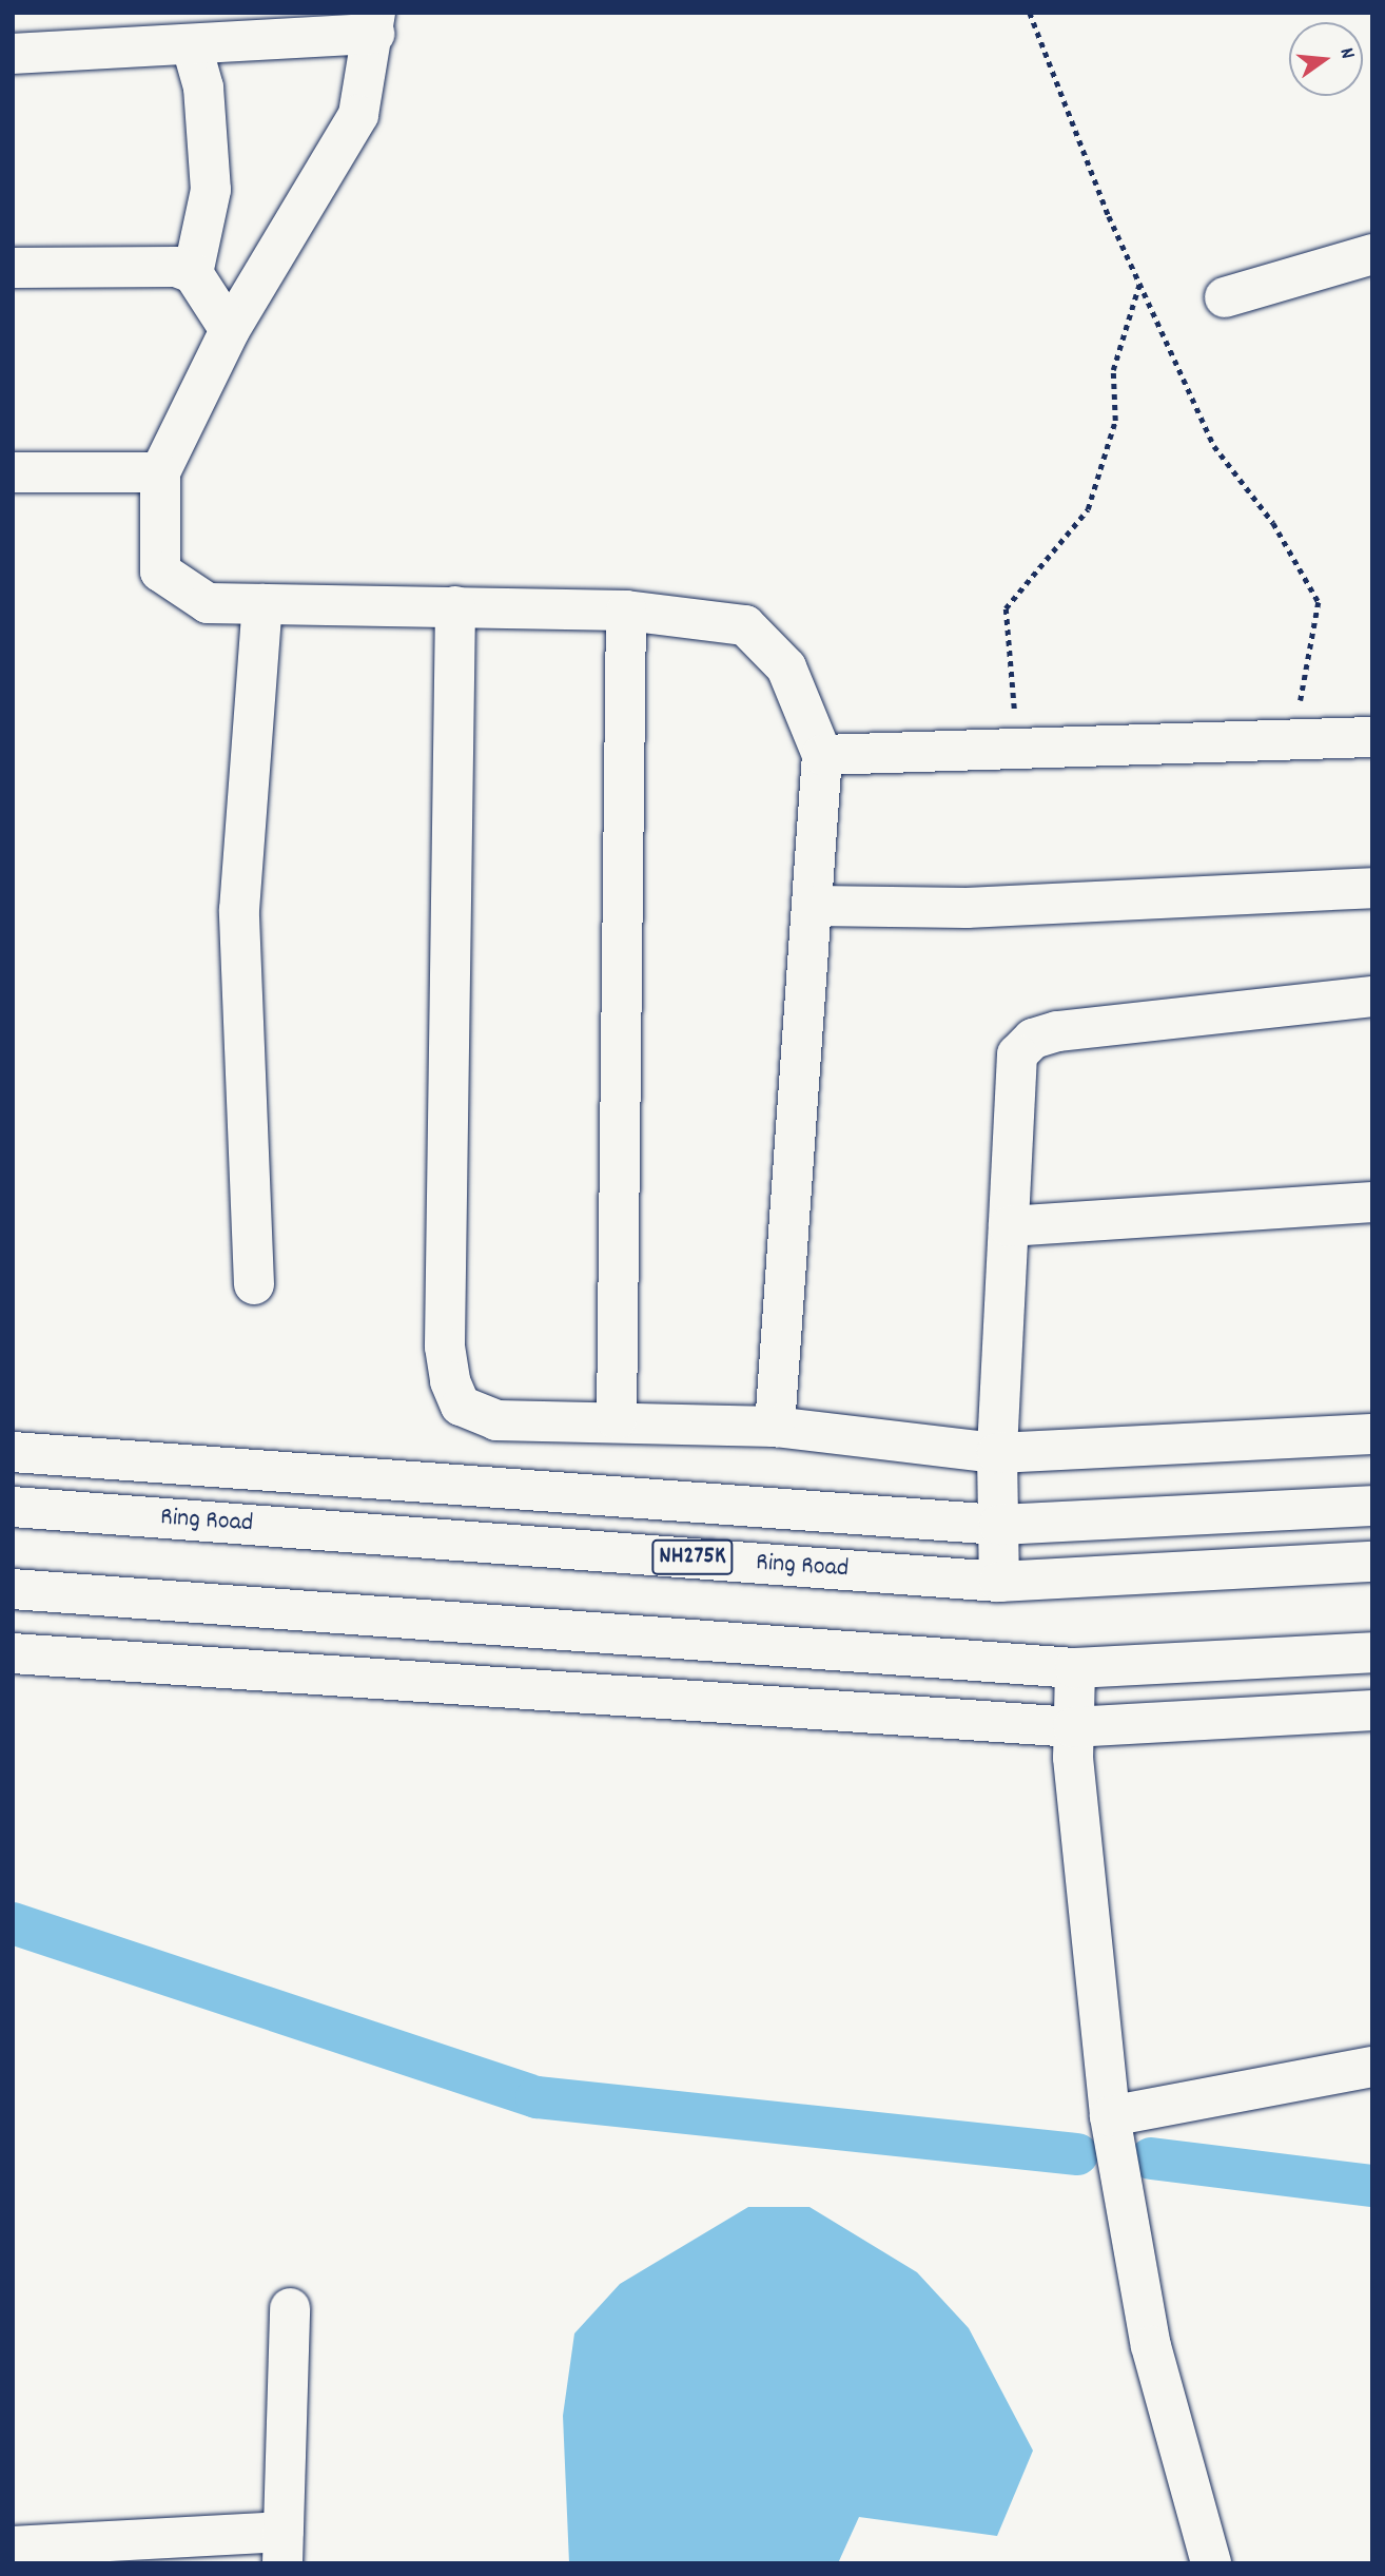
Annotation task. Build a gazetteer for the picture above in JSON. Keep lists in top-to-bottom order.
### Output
{
  "streets": {
    "main road": ["Ring Road", "NH275K"]
  },
  "north": "right"
}
